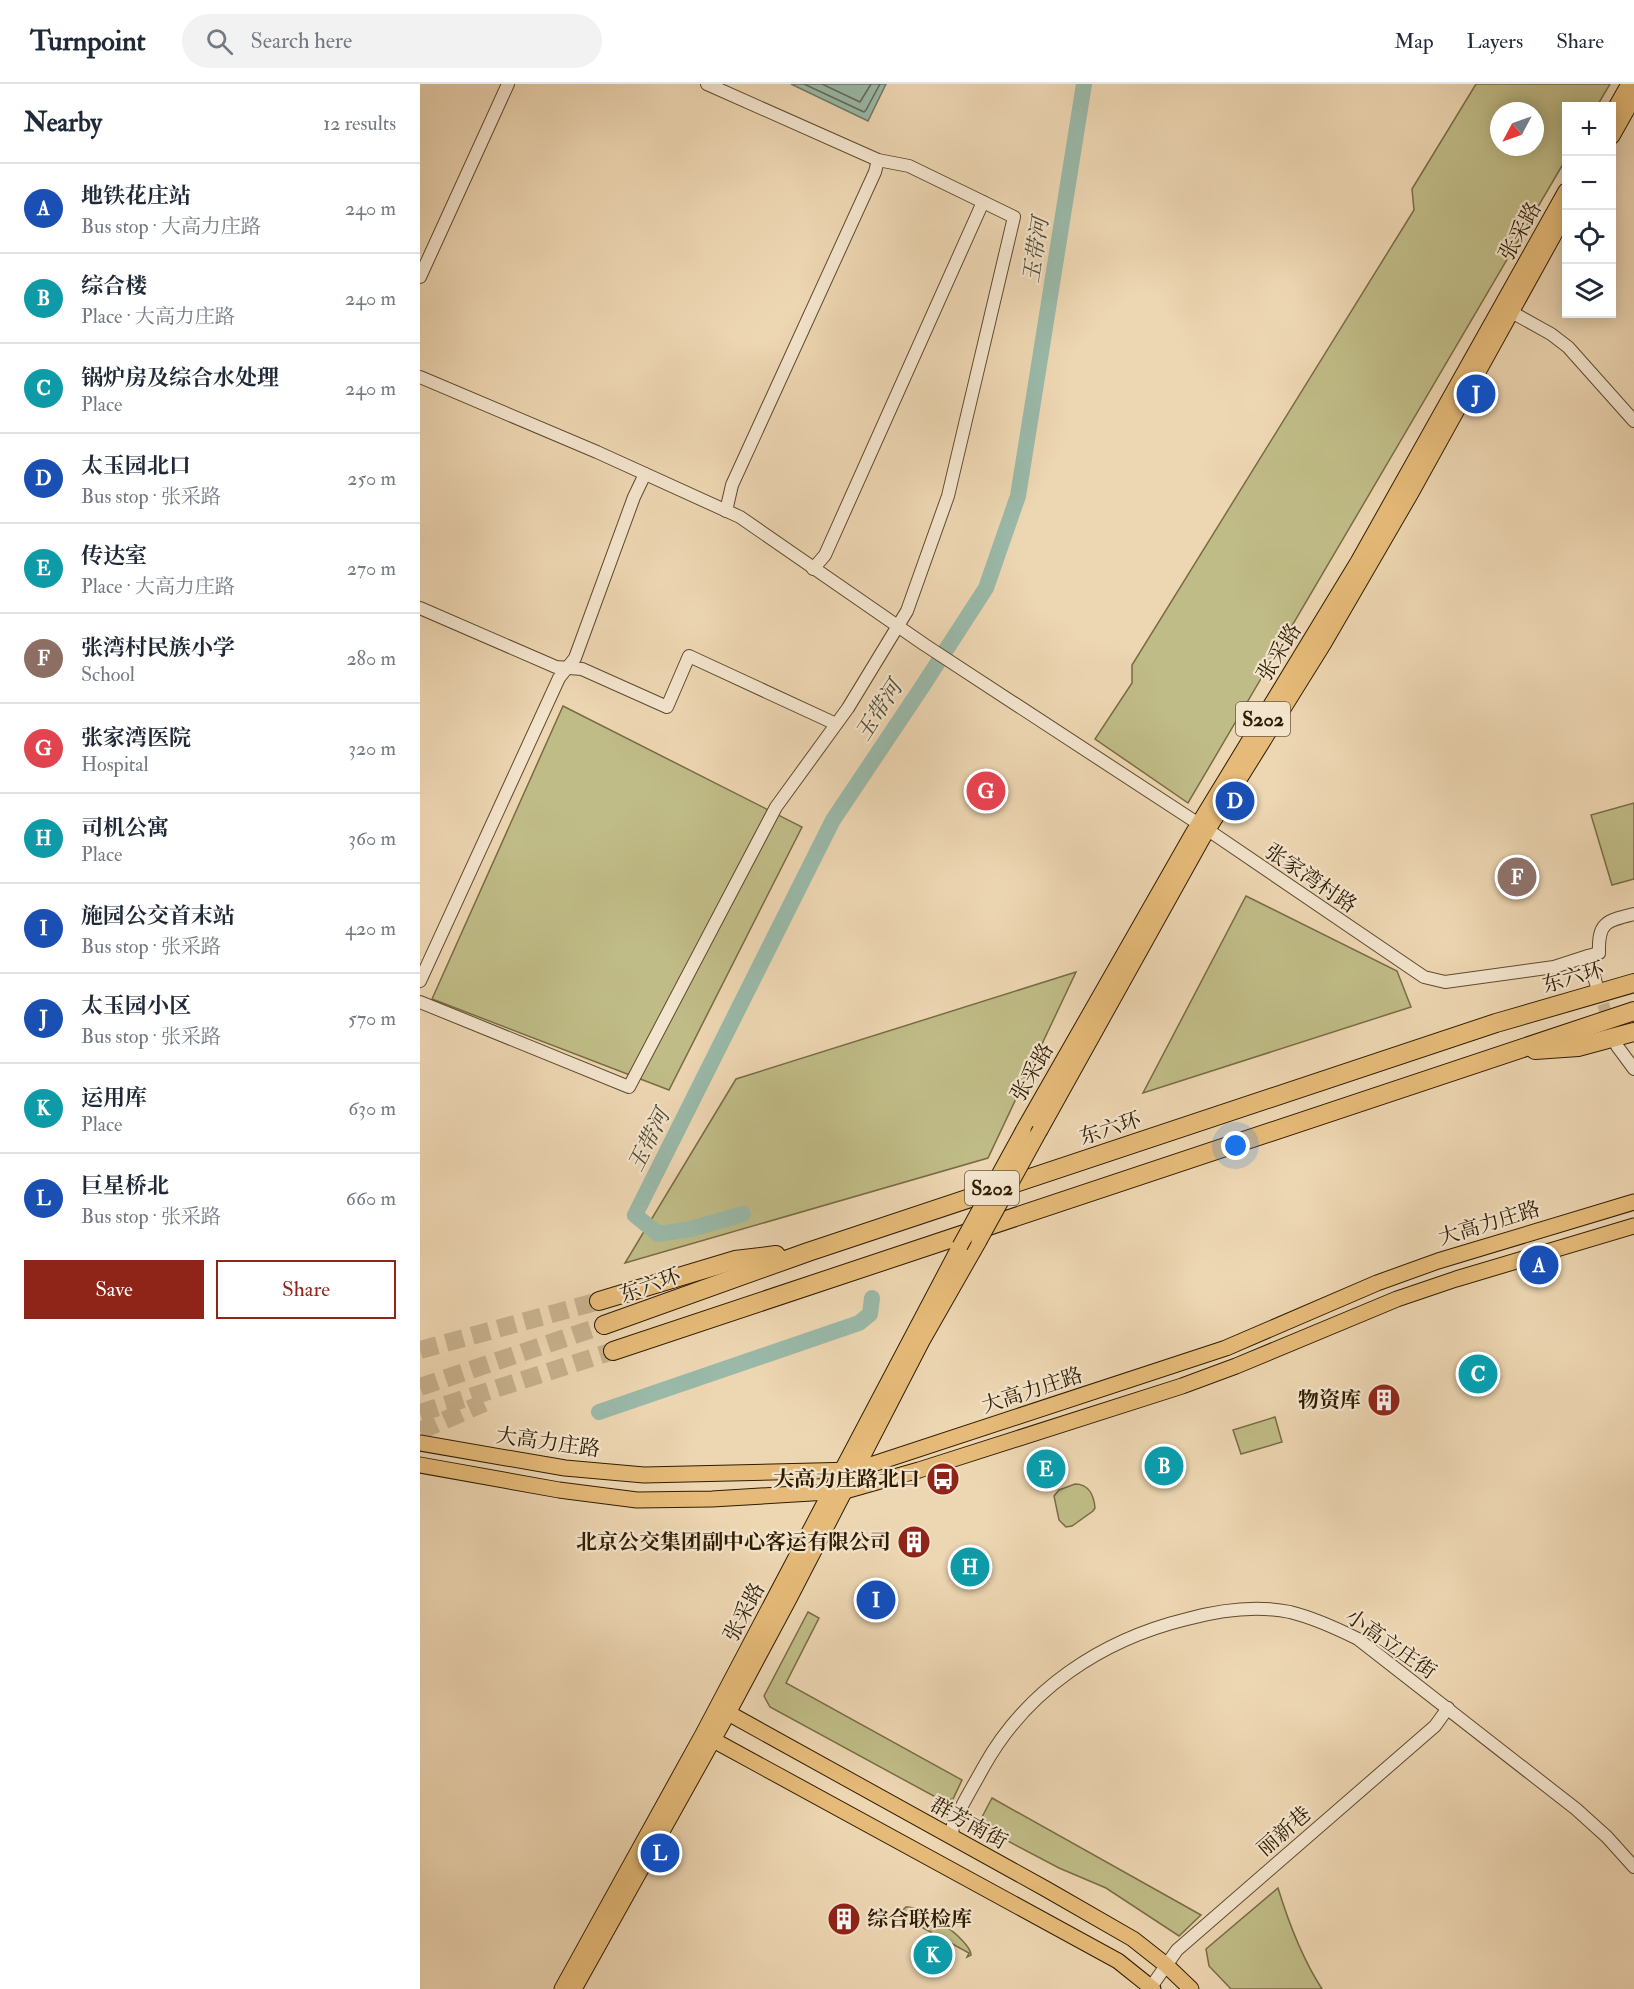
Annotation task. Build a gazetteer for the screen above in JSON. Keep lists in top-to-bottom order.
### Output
{
  "streets": {
    "highway": ["东六环"],
    "main road": [
      "张采路",
      "S202",
      "大高力庄路",
      "群芳南街"
    ],
    "street": ["张家湾村路", "小高立庄街", "丽新巷"]
  },
  "crossings": [
    ["张采路", "张家湾村路"],
    ["张采路", "大高力庄路"],
    ["张采路", "群芳南街"],
    ["小高立庄街", "群芳南街"],
    ["小高立庄街", "丽新巷"],
    ["群芳南街", "丽新巷"]
  ],
  "water": ["玉带河"],
  "places": {
    "building": ["物资库", "北京公交集团副中心客运有限公司", "综合联检库"],
    "bus stop": ["大高力庄路北口"]
  },
  "north": "bottom left",
  "page": {
    "header": "Turnpoint",
    "search": "Search here",
    "nav": ["Map", "Layers", "Share"],
    "heading": ["Nearby", "12 results"],
    "map_buttons": ["+", "−"],
    "list": [
      {
        "mark": "A",
        "name": "地铁花庄站",
        "note": "Bus stop · 大高力庄路",
        "value": "240 m"
      },
      {
        "mark": "B",
        "name": "综合楼",
        "note": "Place · 大高力庄路",
        "value": "240 m"
      },
      {
        "mark": "C",
        "name": "锅炉房及综合水处理",
        "note": "Place",
        "value": "240 m"
      },
      {
        "mark": "D",
        "name": "太玉园北口",
        "note": "Bus stop · 张采路",
        "value": "250 m"
      },
      {
        "mark": "E",
        "name": "传达室",
        "note": "Place · 大高力庄路",
        "value": "270 m"
      },
      {
        "mark": "F",
        "name": "张湾村民族小学",
        "note": "School",
        "value": "280 m"
      },
      {
        "mark": "G",
        "name": "张家湾医院",
        "note": "Hospital",
        "value": "320 m"
      },
      {
        "mark": "H",
        "name": "司机公寓",
        "note": "Place",
        "value": "360 m"
      },
      {
        "mark": "I",
        "name": "施园公交首末站",
        "note": "Bus stop · 张采路",
        "value": "420 m"
      },
      {
        "mark": "J",
        "name": "太玉园小区",
        "note": "Bus stop · 张采路",
        "value": "570 m"
      },
      {
        "mark": "K",
        "name": "运用库",
        "note": "Place",
        "value": "630 m"
      },
      {
        "mark": "L",
        "name": "巨星桥北",
        "note": "Bus stop · 张采路",
        "value": "660 m"
      }
    ],
    "pins": [
      "J",
      "G",
      "D",
      "F",
      "A",
      "C",
      "B",
      "E",
      "H",
      "I",
      "L",
      "K"
    ],
    "buttons": ["Save", "Share"]
  }
}
